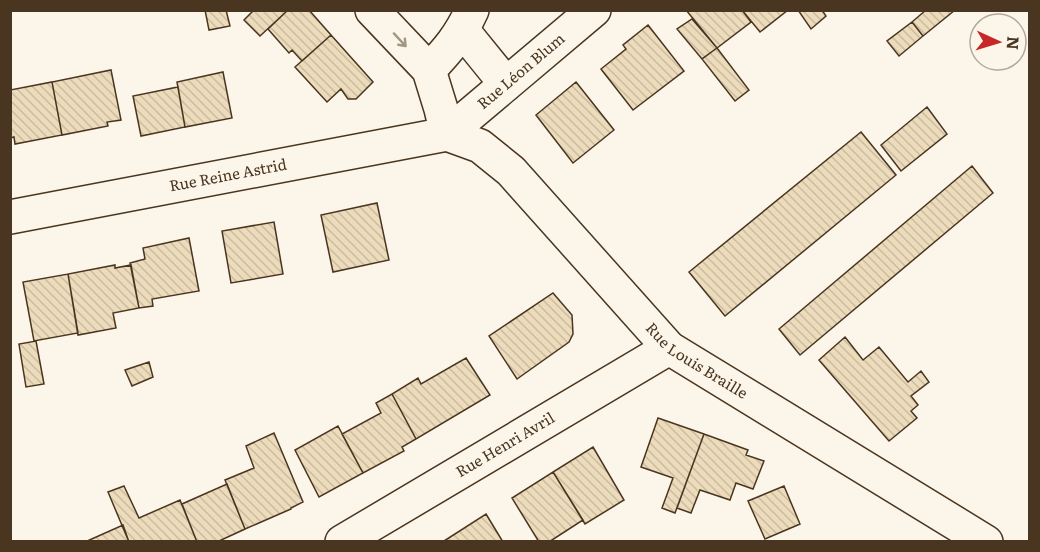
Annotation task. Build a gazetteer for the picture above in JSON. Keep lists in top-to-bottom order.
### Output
{
  "streets": {
    "street": [
      "Rue Léon Blum",
      "Rue Reine Astrid",
      "Rue Louis Braille",
      "Rue Henri Avril"
    ]
  },
  "crossings": [
    ["Rue Léon Blum", "Rue Reine Astrid"],
    ["Rue Léon Blum", "Rue Louis Braille"],
    ["Rue Reine Astrid", "Rue Louis Braille"],
    ["Rue Louis Braille", "Rue Henri Avril"]
  ],
  "north": "right"
}
